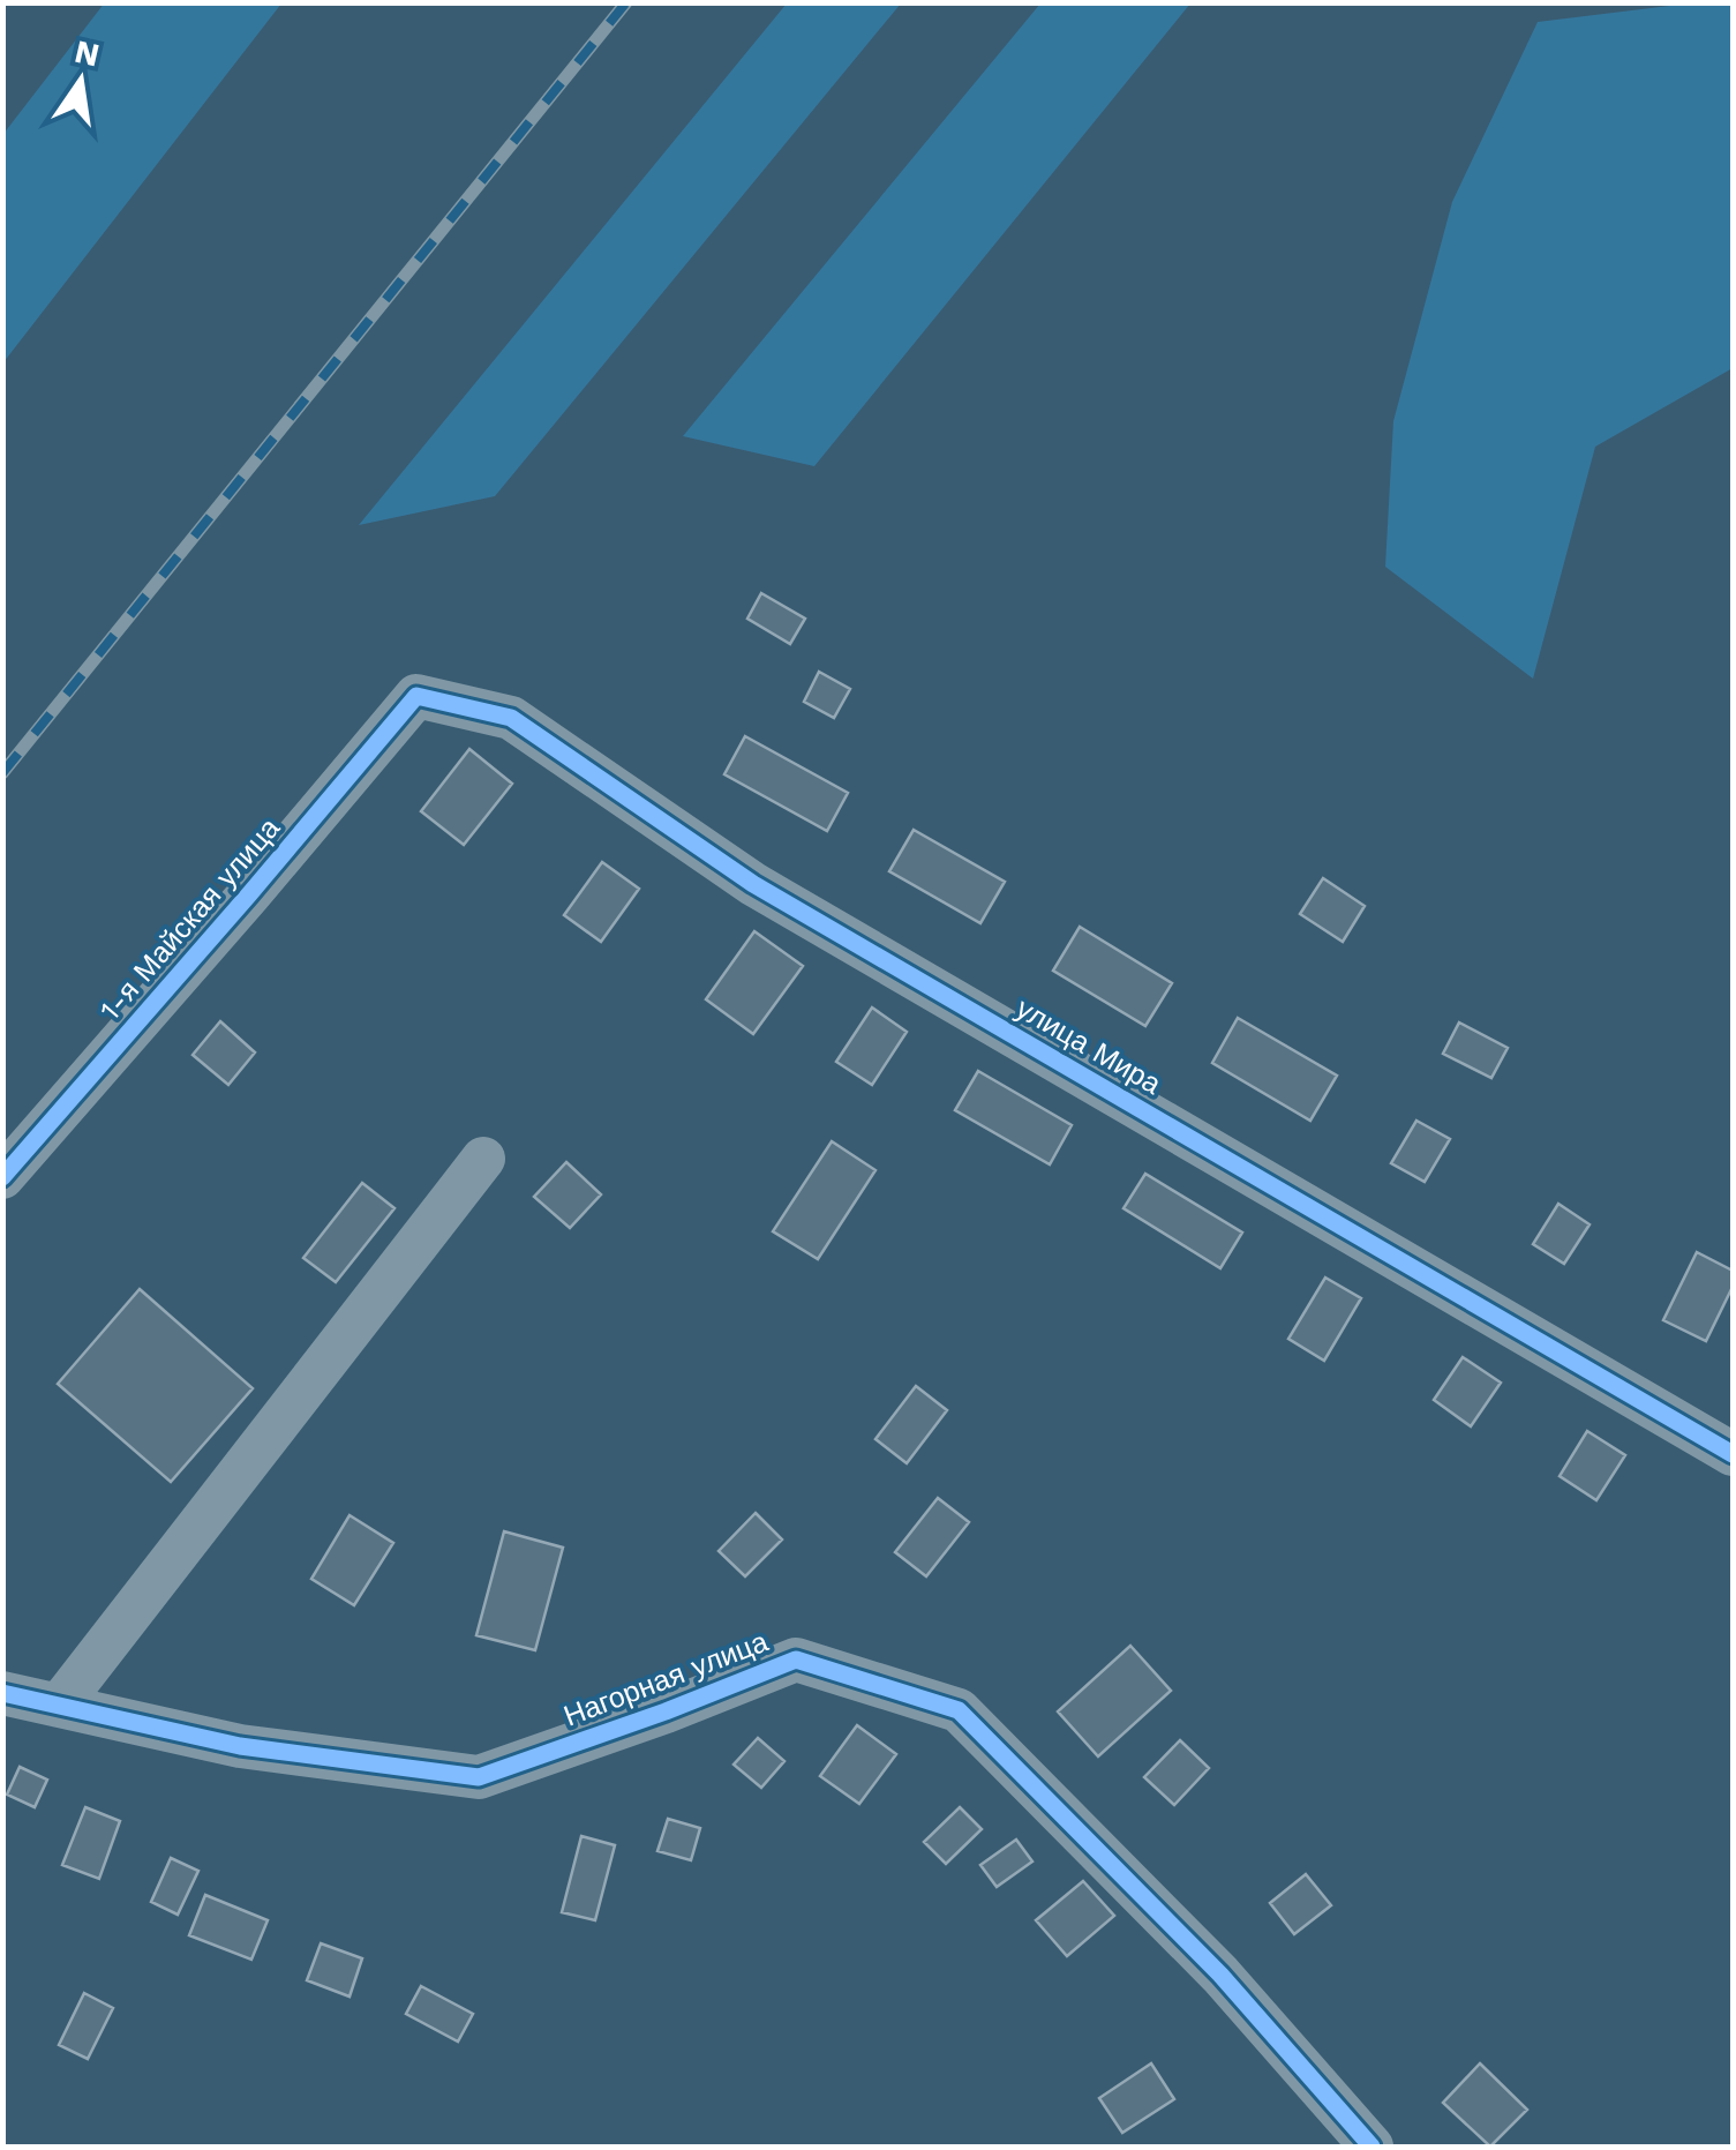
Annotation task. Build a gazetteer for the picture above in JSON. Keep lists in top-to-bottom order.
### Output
{
  "streets": {
    "street": ["1-я Майская улица", "улица Мира", "Нагорная улица"]
  },
  "crossings": [
    ["1-я Майская улица", "улица Мира"]
  ],
  "north": "top"
}
